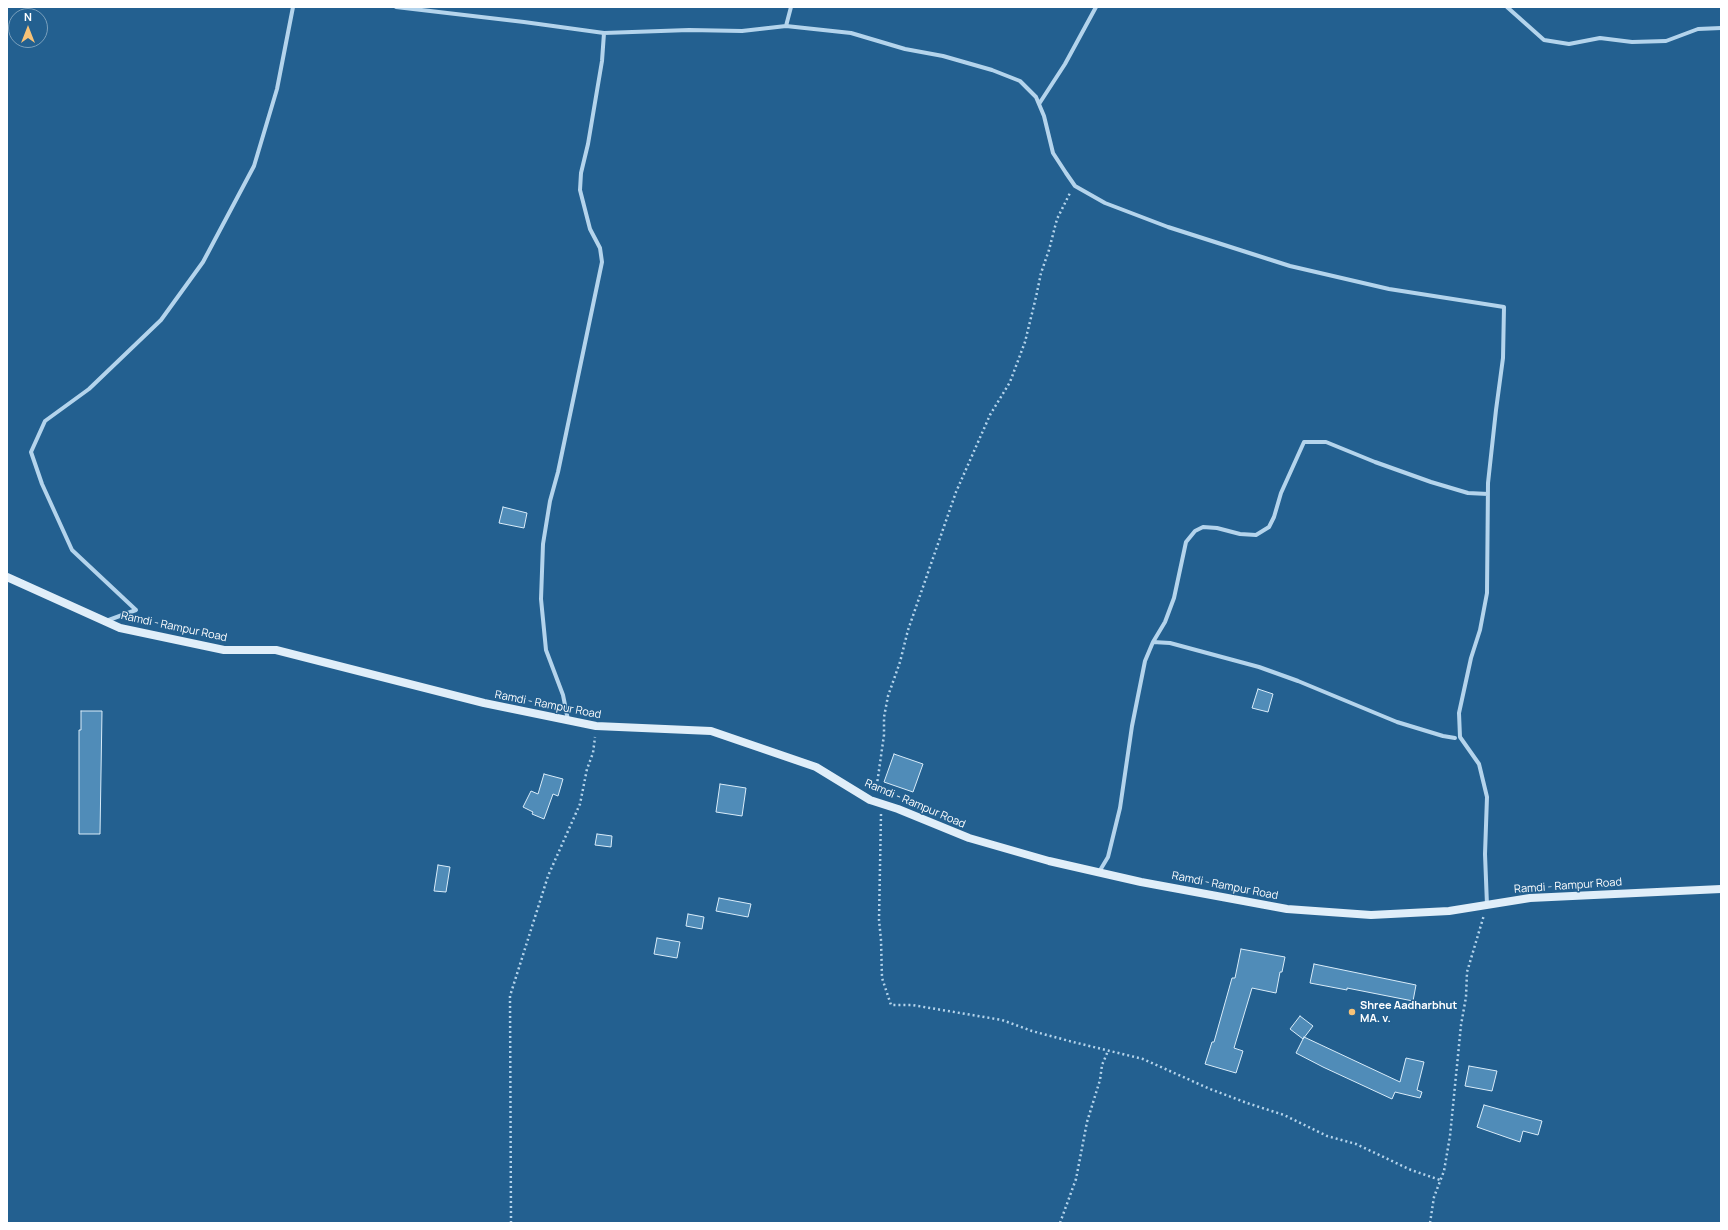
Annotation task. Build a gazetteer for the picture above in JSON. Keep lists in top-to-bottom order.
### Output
{
  "streets": {
    "main road": ["Ramdi - Rampur Road"]
  },
  "places": ["Shree Aadharbhut MA. v."],
  "north": "top"
}
